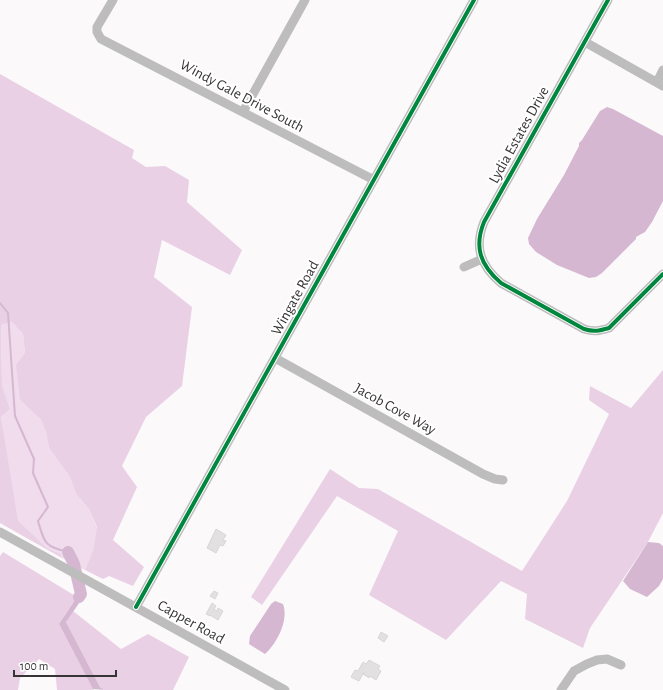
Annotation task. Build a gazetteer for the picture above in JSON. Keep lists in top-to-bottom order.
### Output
{
  "streets": {
    "street": [
      "Windy Gale Drive South",
      "Lydia Estates Drive",
      "Wingate Road",
      "Jacob Cove Way",
      "Capper Road"
    ]
  },
  "crossings": [
    ["Windy Gale Drive South", "Wingate Road"],
    ["Wingate Road", "Jacob Cove Way"],
    ["Wingate Road", "Capper Road"]
  ],
  "scale_bar": "100 m"
}
